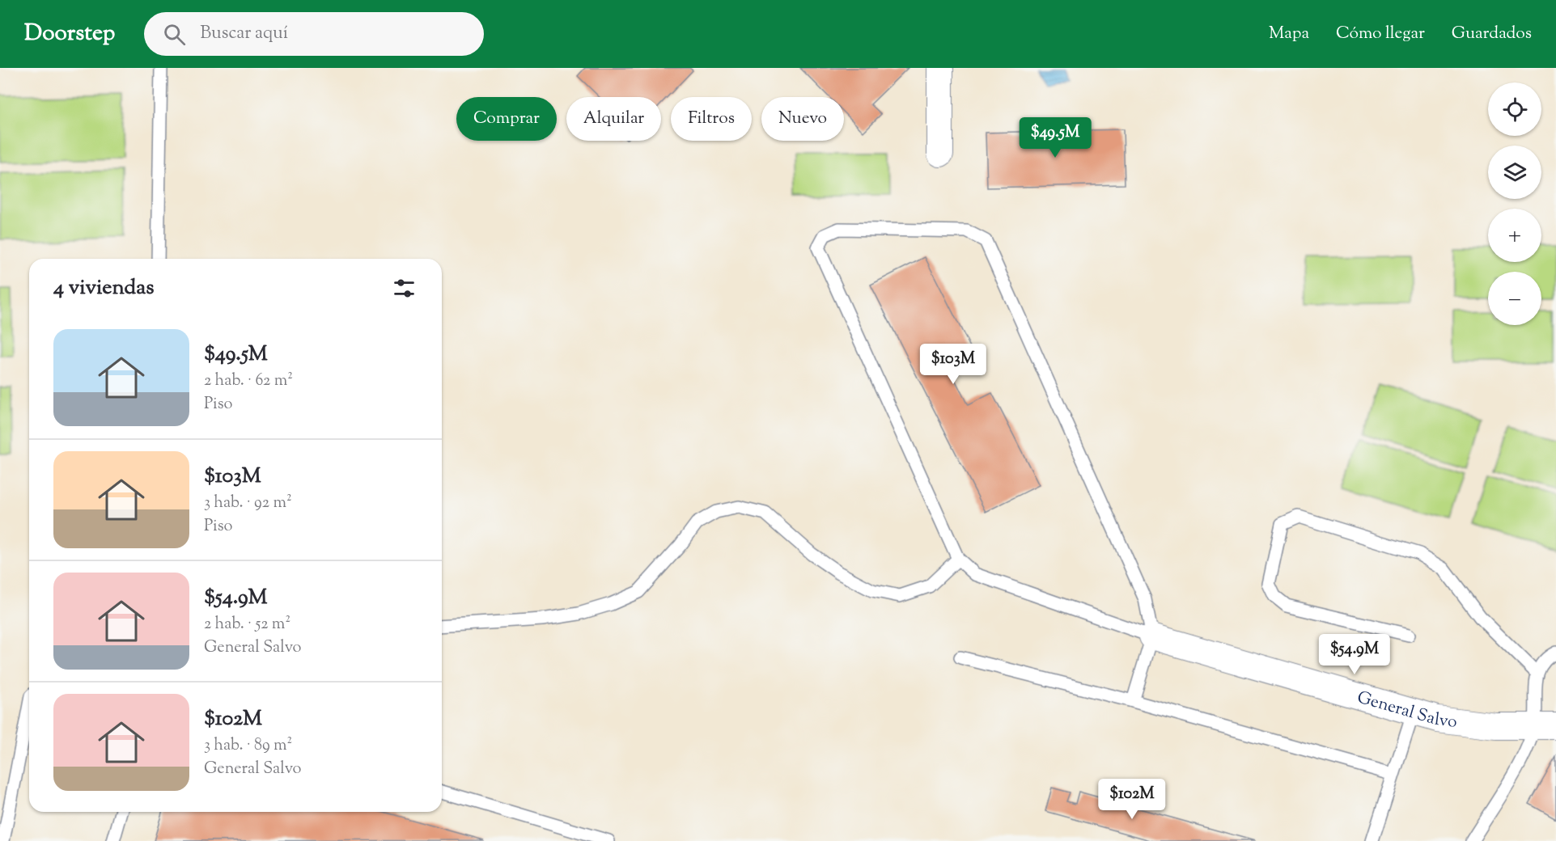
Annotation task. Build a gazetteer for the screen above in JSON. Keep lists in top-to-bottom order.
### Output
{
  "streets": {
    "street": ["General Salvo"]
  },
  "page": {
    "header": "Doorstep",
    "search": "Buscar aquí",
    "nav": ["Mapa", "Cómo llegar", "Guardados"],
    "map_buttons": ["+", "−"],
    "chip": [
      "Comprar",
      "Alquilar",
      "Filtros",
      "Nuevo"
    ],
    "price": [
      "$49.5M",
      "$103M",
      "$54.9M",
      "$102M"
    ],
    "heading": "4 viviendas",
    "list": [
      {
        "name": "$49.5M",
        "note": "2 hab. · 62 m² · Piso"
      },
      {
        "name": "$103M",
        "note": "3 hab. · 92 m² · Piso"
      },
      {
        "name": "$54.9M",
        "note": "2 hab. · 52 m² · General Salvo"
      },
      {
        "name": "$102M",
        "note": "3 hab. · 89 m² · General Salvo"
      }
    ]
  }
}
